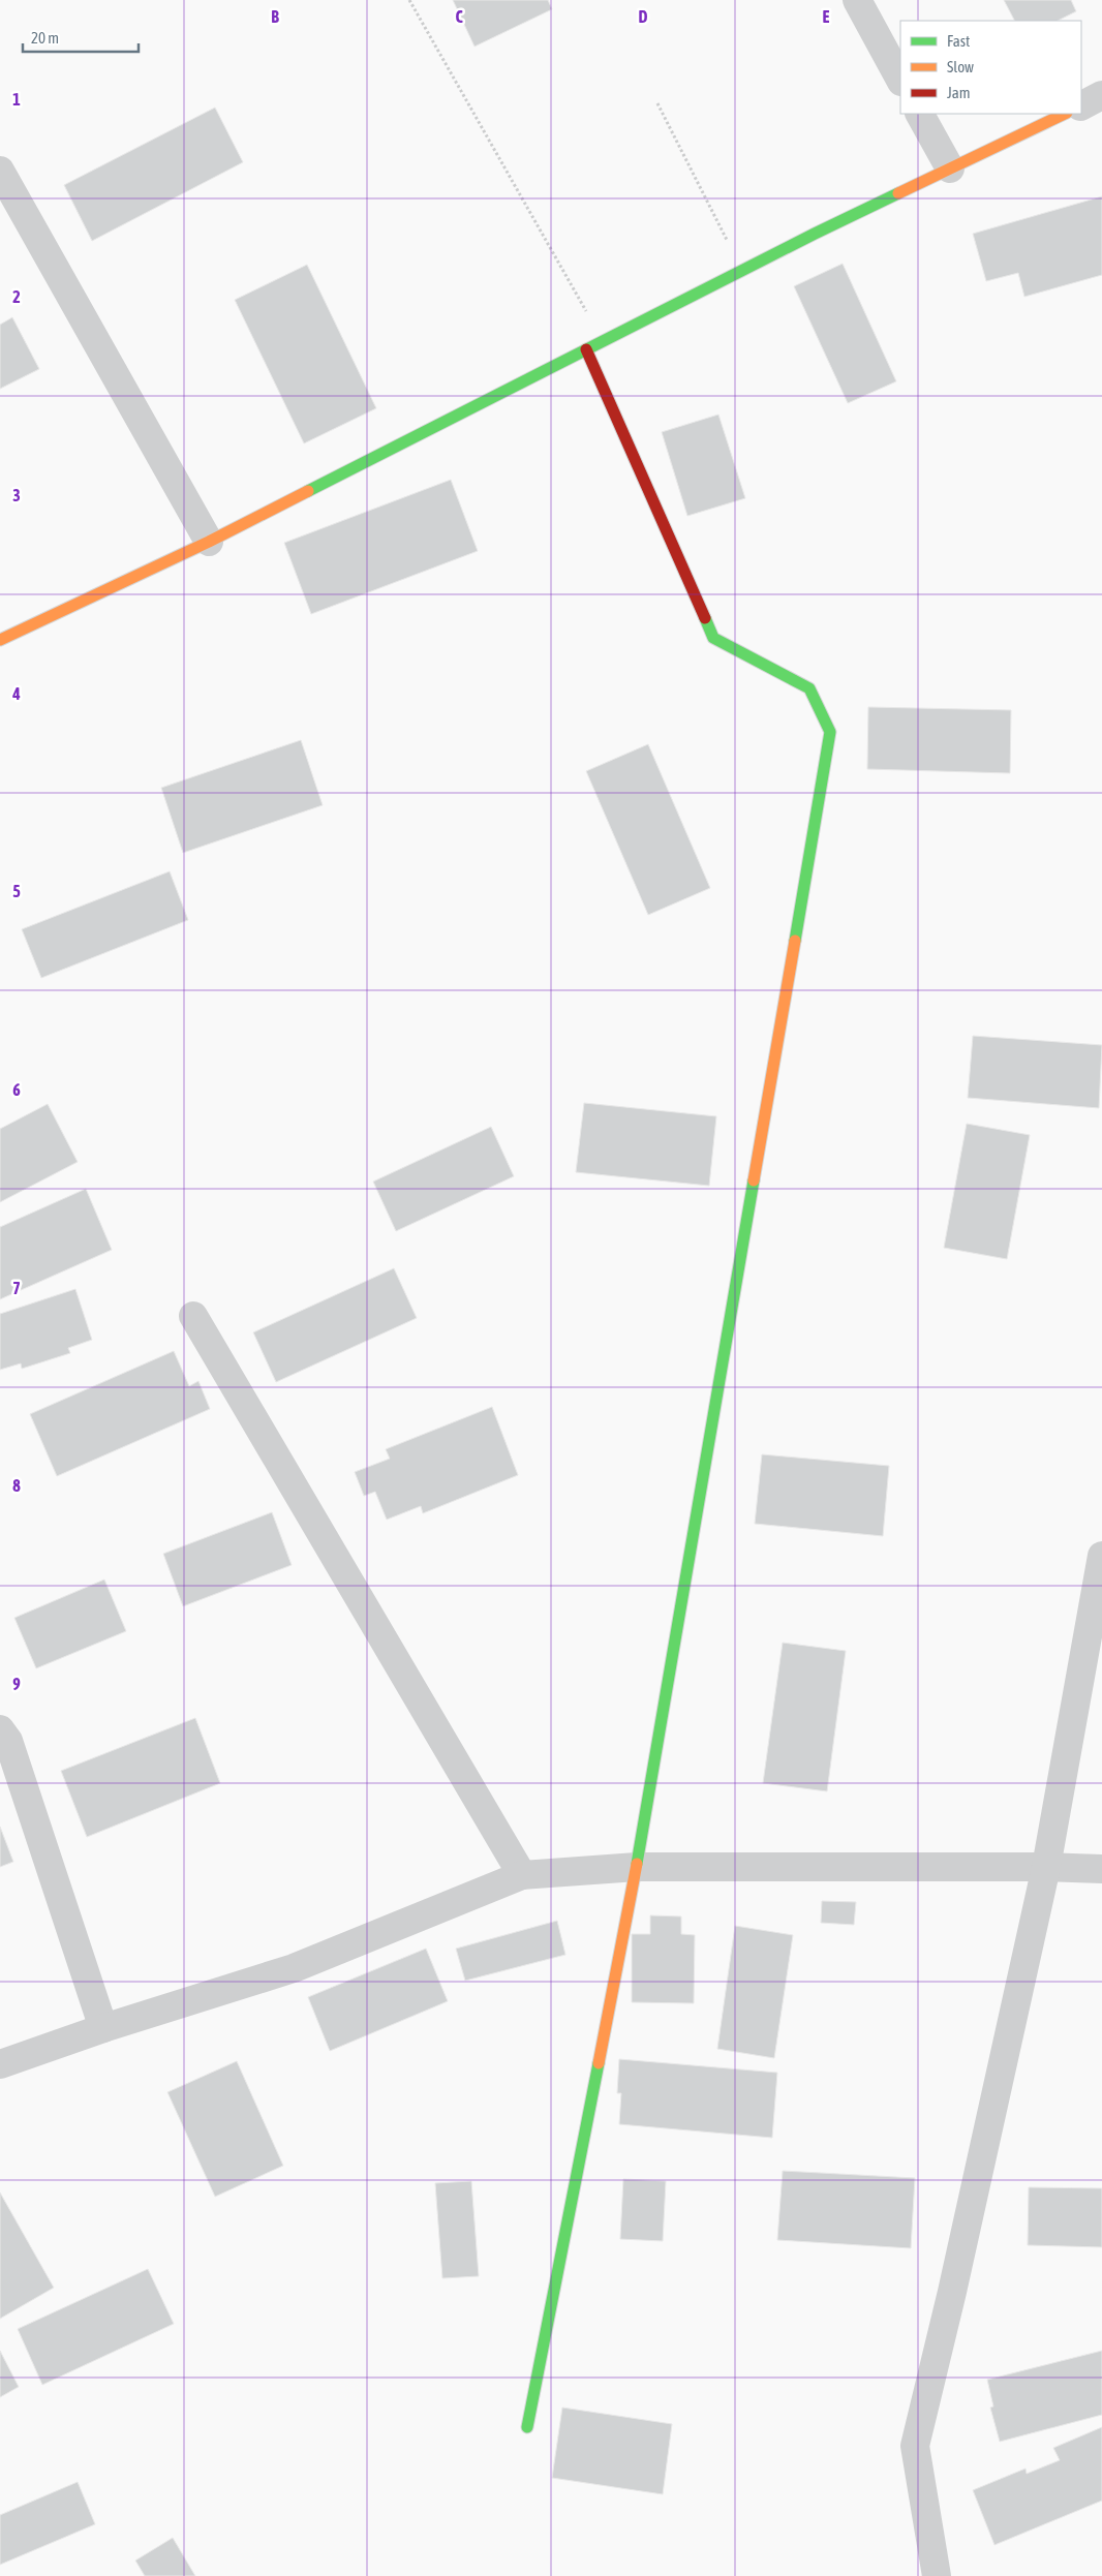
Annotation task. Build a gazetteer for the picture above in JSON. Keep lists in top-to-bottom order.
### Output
{
  "legend": ["Fast", "Slow", "Jam"],
  "scale_bar": "20 m",
  "grid": {
    "columns": [
      "B",
      "C",
      "D",
      "E"
    ],
    "rows": [
      "1",
      "2",
      "3",
      "4",
      "5",
      "6",
      "7",
      "8",
      "9"
    ]
  }
}
